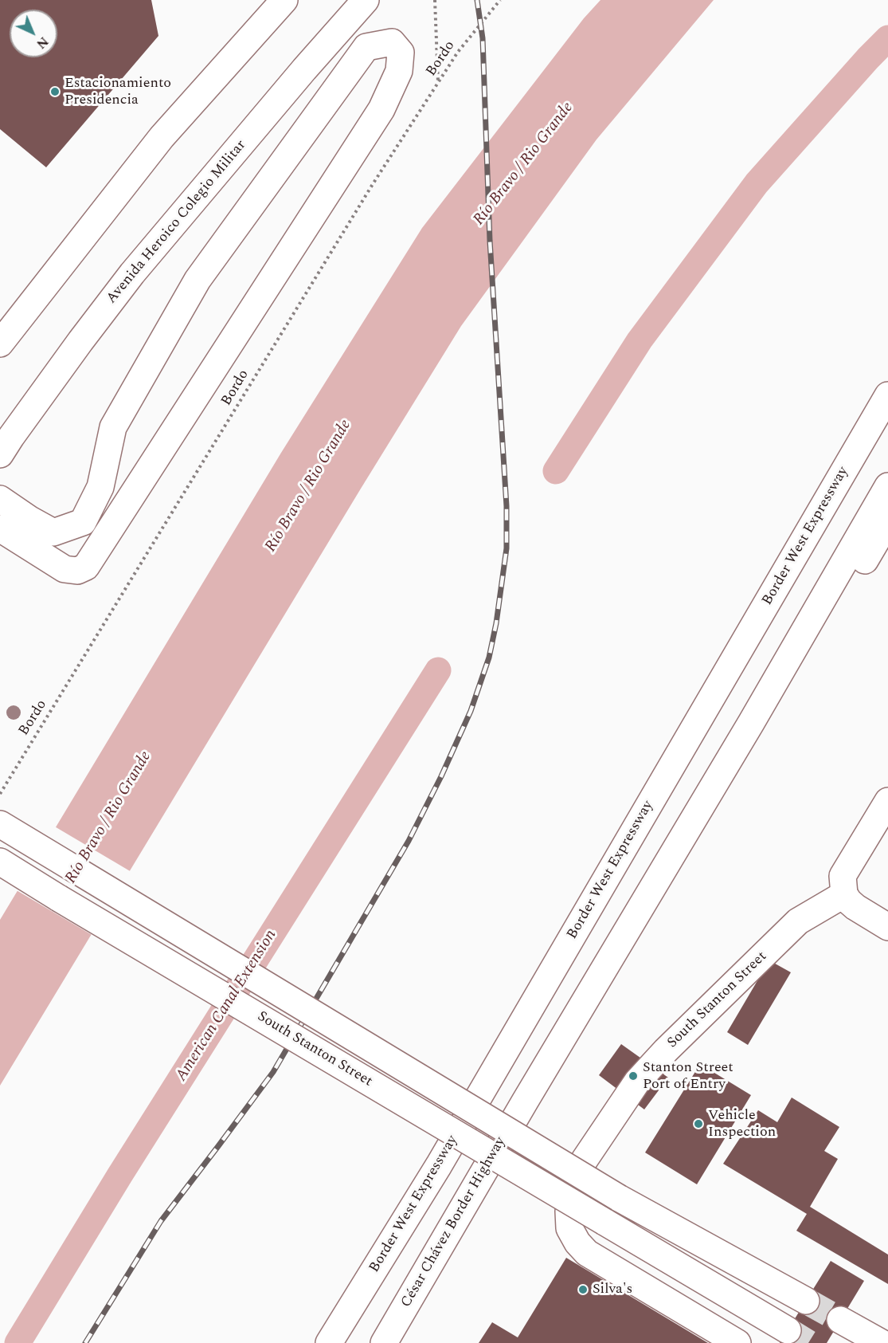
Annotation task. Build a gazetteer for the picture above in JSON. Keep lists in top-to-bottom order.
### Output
{
  "streets": {
    "main road": [
      "Avenida Heroico Colegio Militar",
      "Border West Expressway",
      "South Stanton Street",
      "César Chávez Border Highway"
    ],
    "path": ["Bordo"]
  },
  "water": ["Río Bravo / Rio Grande", "American Canal Extension"],
  "places": [
    "Estacionamiento Presidencia",
    "Stanton Street Port of Entry",
    "Vehicle Inspection",
    "Silva's"
  ],
  "north": "bottom right"
}
